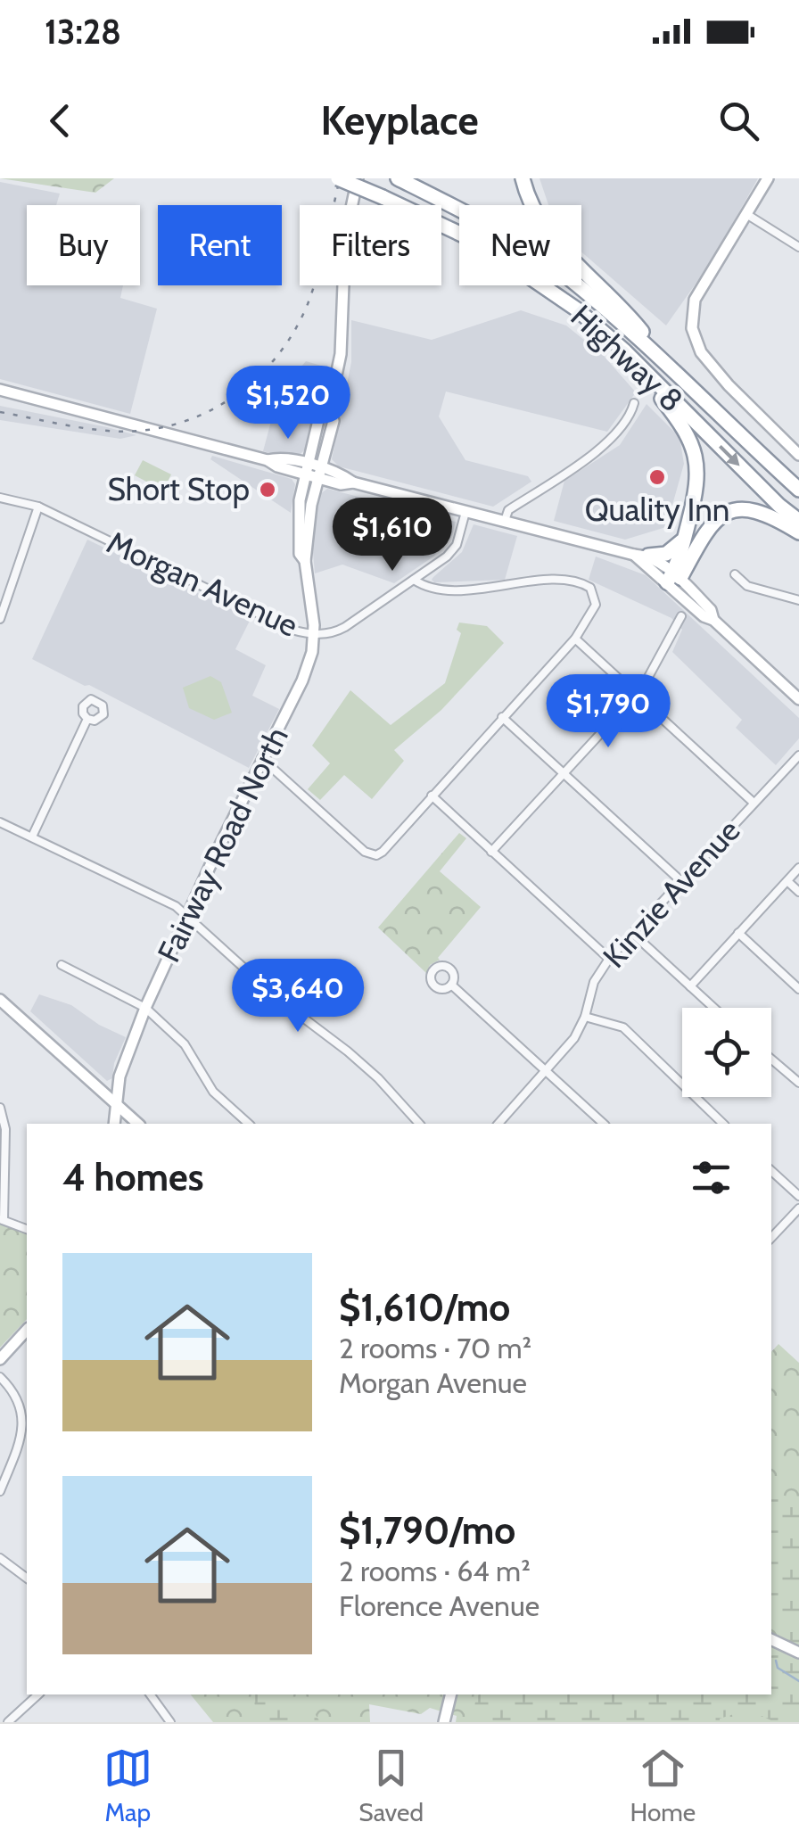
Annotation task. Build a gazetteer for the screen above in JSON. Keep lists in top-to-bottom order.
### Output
{
  "streets": {
    "highway": ["Highway 8"],
    "main road": ["Fairway Road North"],
    "street": ["Morgan Avenue", "Kinzie Avenue"]
  },
  "crossings": [
    ["Morgan Avenue", "Fairway Road North"]
  ],
  "places": ["Quality Inn", "Short Stop"],
  "page": {
    "status": "13:28",
    "header": "Keyplace",
    "chip": [
      "Buy",
      "Rent",
      "Filters",
      "New"
    ],
    "price": [
      "$1,520",
      "$1,610",
      "$1,790",
      "$3,640"
    ],
    "heading": "4 homes",
    "list": [
      {
        "name": "$1,610/mo",
        "note": "2 rooms · 70 m² · Morgan Avenue"
      },
      {
        "name": "$1,790/mo",
        "note": "2 rooms · 64 m² · Florence Avenue"
      }
    ],
    "tabs": ["Map", "Saved", "Home"]
  }
}
